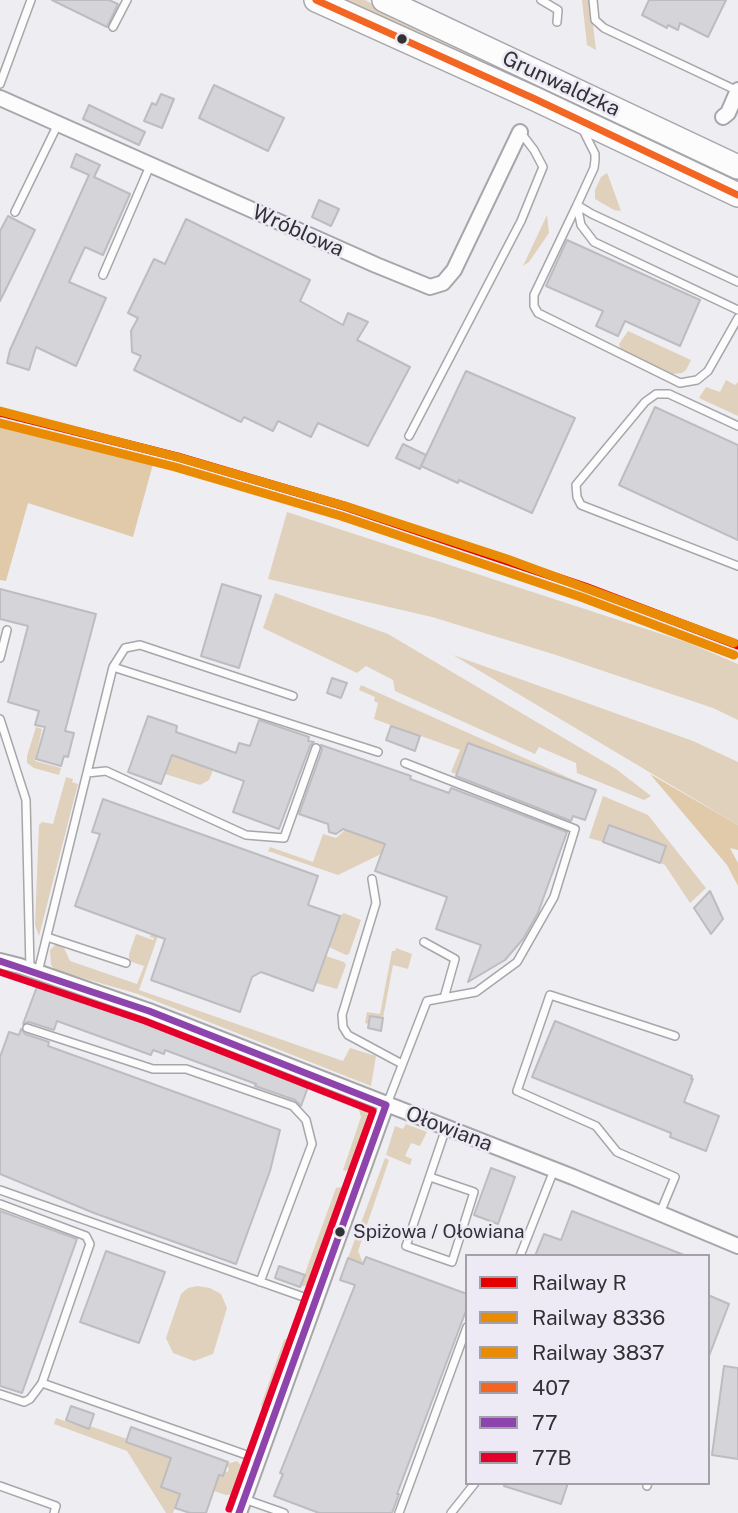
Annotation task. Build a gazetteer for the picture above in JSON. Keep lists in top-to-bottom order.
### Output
{
  "streets": {
    "main road": ["Grunwaldzka"],
    "street": ["Wróblowa", "Ołowiana"]
  },
  "places": ["Spiżowa / Ołowiana"],
  "lines": [
    "transit line 407",
    "rail line 3837",
    "rail line R",
    "rail line 8336",
    "transit line 77",
    "transit line 77B"
  ],
  "legend": [
    "Railway R",
    "Railway 8336",
    "Railway 3837",
    "407",
    "77",
    "77B"
  ]
}
